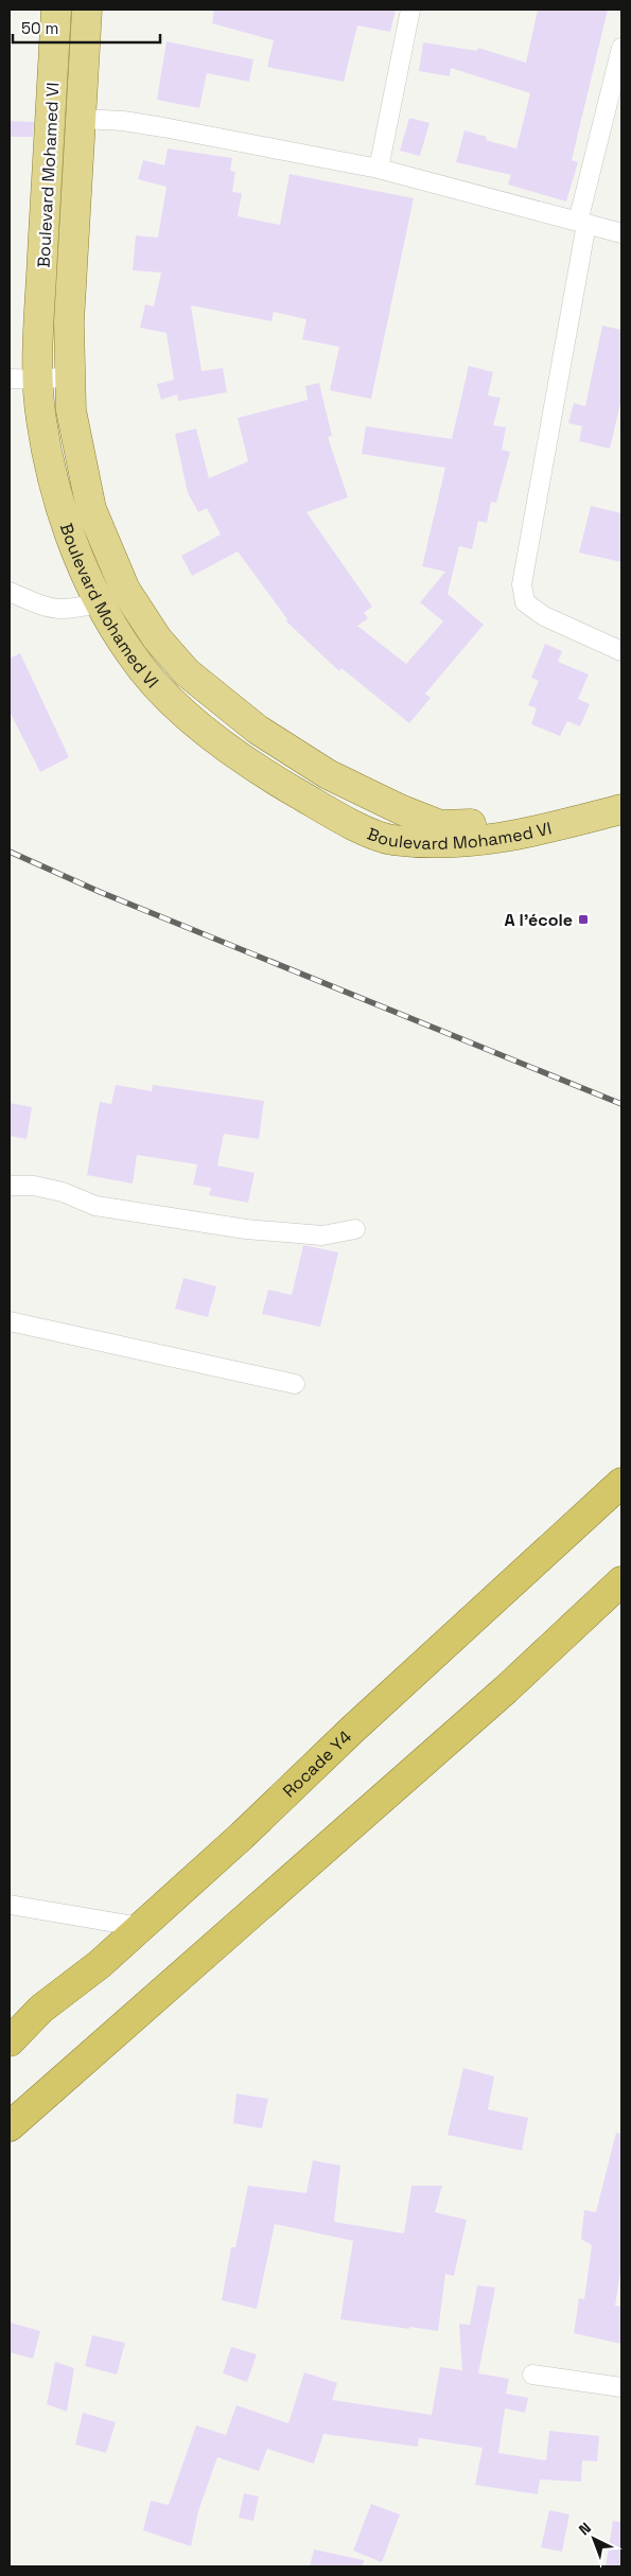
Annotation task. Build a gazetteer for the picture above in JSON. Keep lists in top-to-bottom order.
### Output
{
  "streets": {
    "highway": ["Rocade Y4"],
    "main road": ["Boulevard Mohamed VI"]
  },
  "places": {
    "transit": ["A l'école"]
  },
  "scale_bar": "50 m",
  "north": "top left"
}
